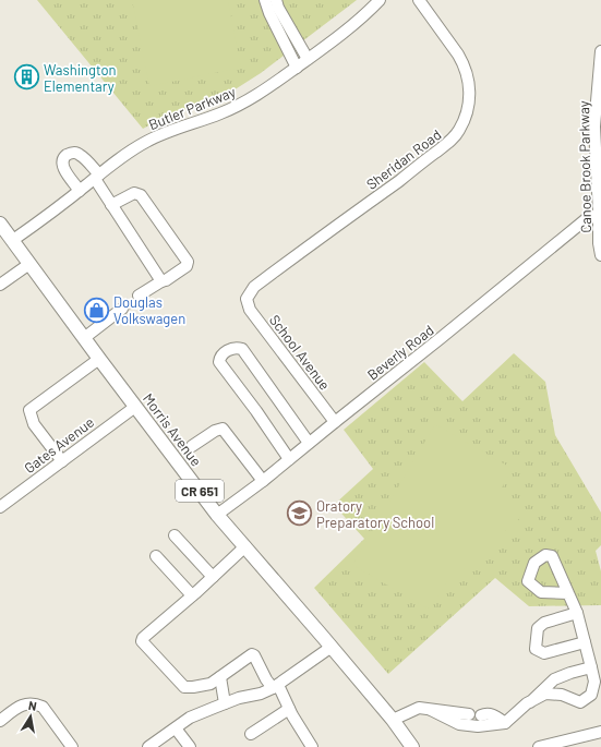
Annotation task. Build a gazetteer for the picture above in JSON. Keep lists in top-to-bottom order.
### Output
{
  "streets": {
    "main road": ["Morris Avenue", "CR 651"],
    "street": [
      "Butler Parkway",
      "Sheridan Road",
      "Canoe Brook Parkway",
      "School Avenue",
      "Beverly Road",
      "Gates Avenue"
    ]
  },
  "crossings": [
    ["Butler Parkway", "Morris Avenue"],
    ["Sheridan Road", "School Avenue"],
    ["Canoe Brook Parkway", "Beverly Road"],
    ["School Avenue", "Beverly Road"],
    ["Beverly Road", "Morris Avenue"],
    ["Morris Avenue", "Gates Avenue"]
  ],
  "places": {
    "building": ["Washington Elementary"],
    "shop": ["Douglas Volkswagen"],
    "school or university": ["Oratory Preparatory School"]
  },
  "north": "top"
}
